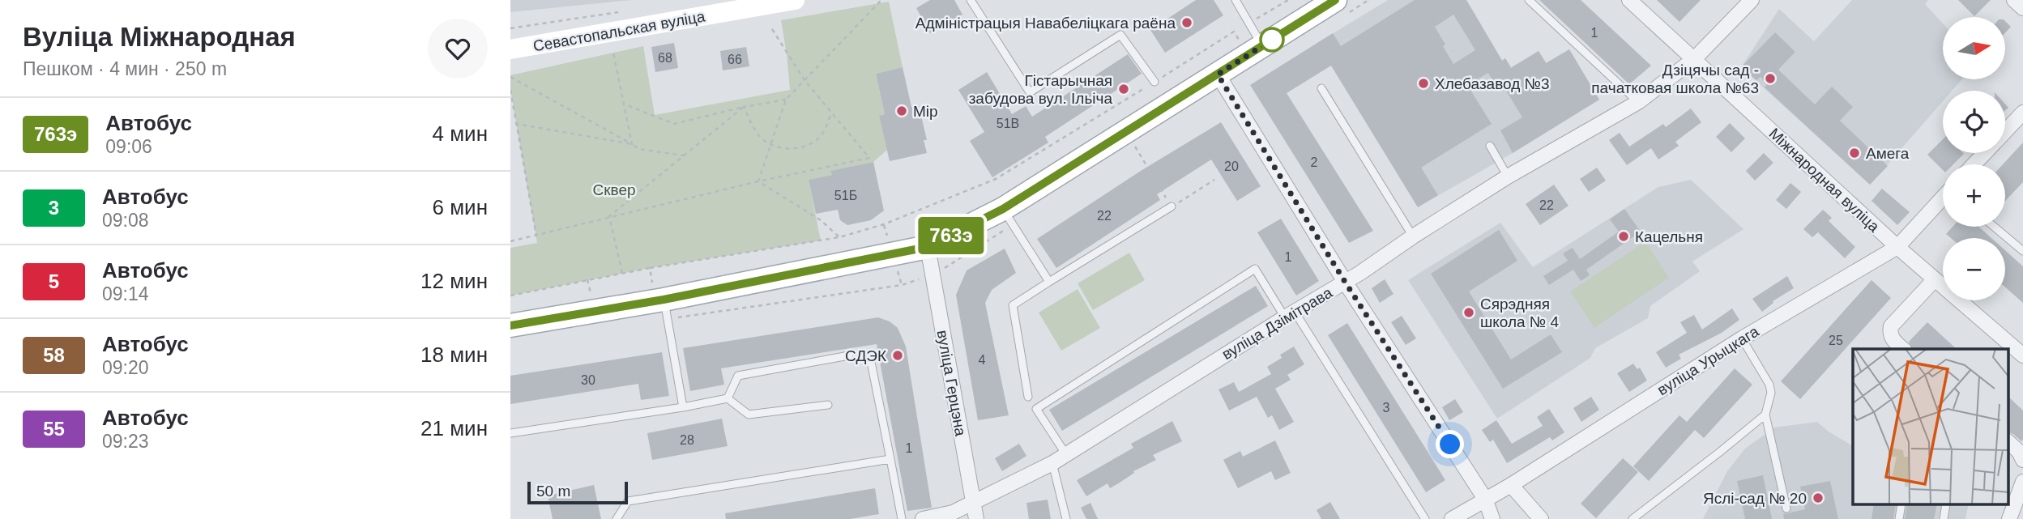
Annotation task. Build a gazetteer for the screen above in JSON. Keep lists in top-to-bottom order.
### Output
{
  "streets": {
    "street": [
      "Севастопальская вуліца",
      "Міжнародная вуліца",
      "вуліца Дзімітрава",
      "вуліца Урыцкага",
      "вуліца Герцэна"
    ]
  },
  "crossings": [
    ["Міжнародная вуліца", "вуліца Дзімітрава"],
    ["Міжнародная вуліца", "вуліца Урыцкага"],
    ["вуліца Дзімітрава", "вуліца Герцэна"]
  ],
  "parks": ["Сквер"],
  "places": [
    "Адміністрацыя Навабеліцкага раёна",
    "Дзіцячы сад - пачатковая школа №63",
    "Хлебазавод №3",
    "Гістарычная забудова вул. Ільіча",
    "Мір",
    "Амега",
    "Кацельня",
    "Сярэдняя школа № 4",
    "СДЭК",
    "Яслі-сад № 20"
  ],
  "lines": ["bus line 763э"],
  "house_numbers": [
    "1",
    "68",
    "66",
    "51В",
    "2",
    "20",
    "51Б",
    "22",
    "22",
    "1",
    "25",
    "4",
    "30",
    "3",
    "28",
    "1"
  ],
  "scale_bar": "50 m",
  "north": "right",
  "page": {
    "heading": ["Вуліца Міжнародная", "Пешком · 4 мин · 250 m"],
    "on_map": "763э",
    "map_buttons": ["+", "−"],
    "list": [
      {
        "mark": "763э",
        "name": "Автобус",
        "note": "09:06",
        "value": "4 мин"
      },
      {
        "mark": "3",
        "name": "Автобус",
        "note": "09:08",
        "value": "6 мин"
      },
      {
        "mark": "5",
        "name": "Автобус",
        "note": "09:14",
        "value": "12 мин"
      },
      {
        "mark": "58",
        "name": "Автобус",
        "note": "09:20",
        "value": "18 мин"
      },
      {
        "mark": "55",
        "name": "Автобус",
        "note": "09:23",
        "value": "21 мин"
      }
    ],
    "scale": "50 m"
  }
}
